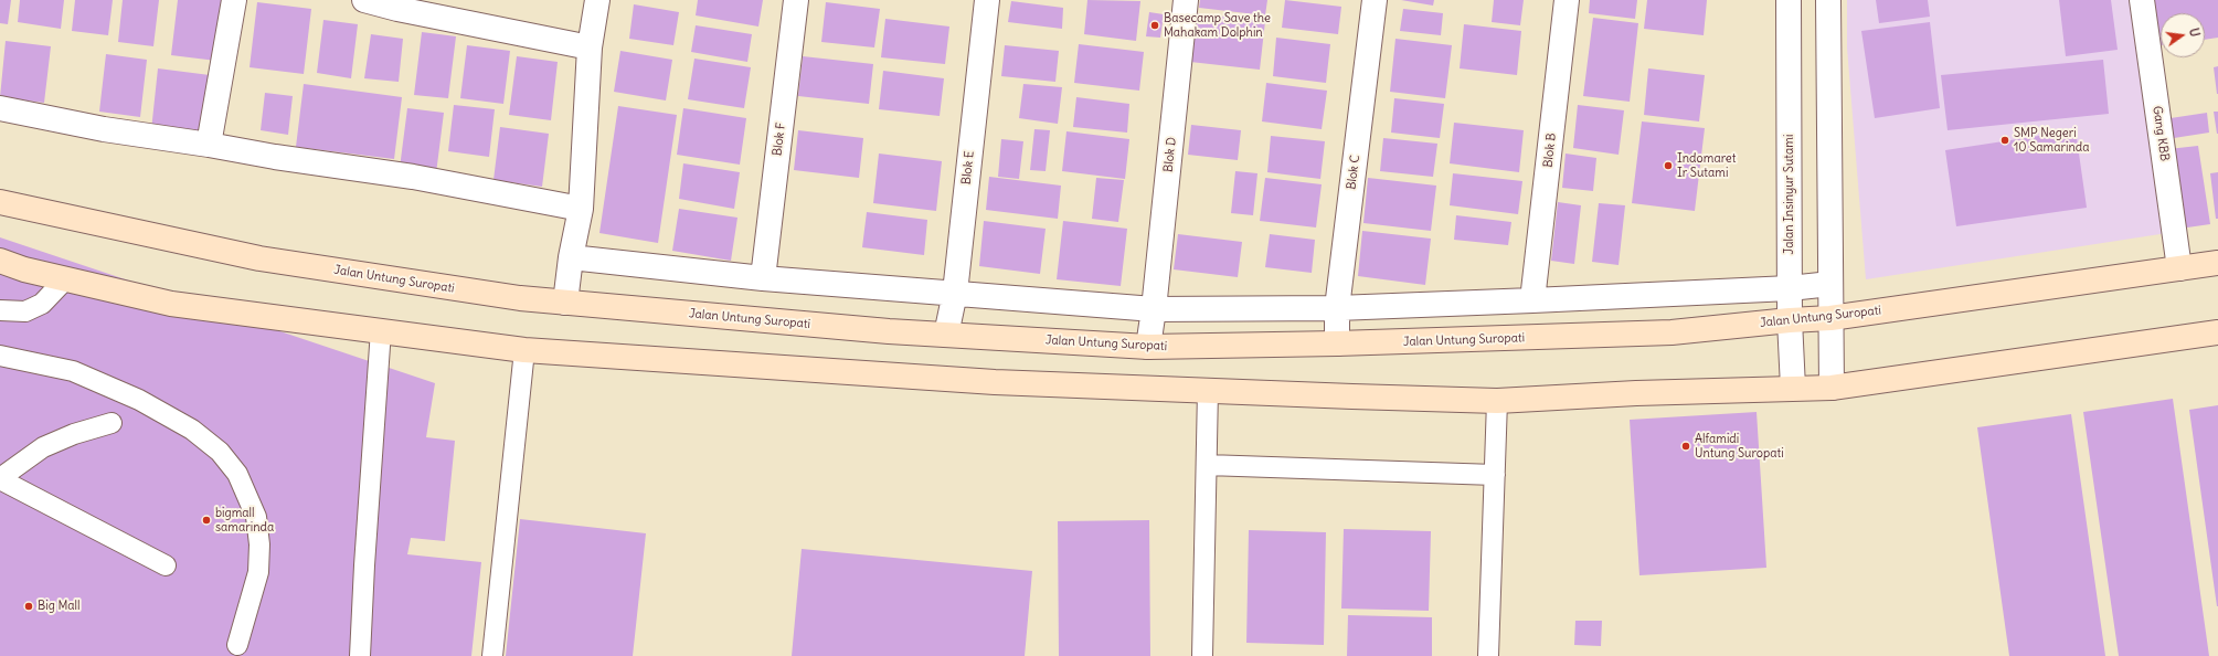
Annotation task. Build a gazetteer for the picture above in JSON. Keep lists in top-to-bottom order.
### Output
{
  "streets": {
    "main road": ["Jalan Untung Suropati"],
    "street": [
      "Gang KBB",
      "Blok F",
      "Blok B",
      "Blok D",
      "Blok E",
      "Blok C",
      "Jalan Insinyur Sutami"
    ]
  },
  "crossings": [
    ["Gang KBB", "Jalan Untung Suropati"],
    ["Blok D", "Jalan Untung Suropati"],
    ["Blok E", "Jalan Untung Suropati"],
    ["Blok C", "Jalan Untung Suropati"],
    ["Jalan Insinyur Sutami", "Jalan Untung Suropati"]
  ],
  "places": [
    "Basecamp Save the Mahakam Dolphin",
    "SMP Negeri 10 Samarinda",
    "Indomaret Ir Sutami",
    "Alfamidi Untung Suropati",
    "bigmall samarinda",
    "Big Mall"
  ],
  "north": "right"
}
